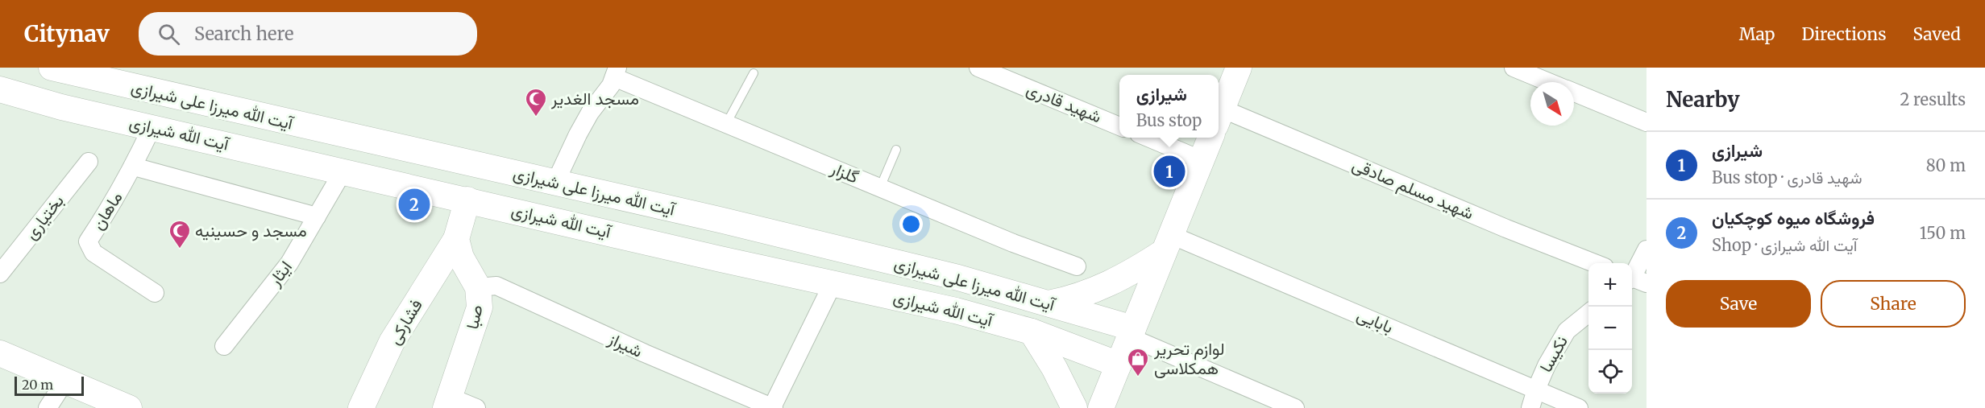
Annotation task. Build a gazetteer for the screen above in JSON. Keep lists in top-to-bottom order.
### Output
{
  "streets": {
    "street": [
      "شهید قادری",
      "آیت الله میرزا علی شیرازی",
      "آیت الله شیرازی",
      "گلزار",
      "شهید مسلم صادقی",
      "ماهان",
      "بختیاری",
      "ایثار",
      "صبا",
      "بابایی",
      "فشارکی",
      "شیراز",
      "نکیسا"
    ]
  },
  "crossings": [
    ["آیت الله شیرازی", "ماهان"],
    ["آیت الله شیرازی", "ایثار"],
    ["صبا", "فشارکی"],
    ["صبا", "شیراز"],
    ["بابایی", "نکیسا"]
  ],
  "places": {
    "mosque": ["مسجد الغدیر", "مسجد و حسینیه"],
    "shop": ["لوازم تحریر همکلاسی"]
  },
  "scale_bar": "20 m",
  "north": "bottom right",
  "page": {
    "header": "Citynav",
    "search": "Search here",
    "nav": ["Map", "Directions", "Saved"],
    "heading": ["Nearby", "2 results"],
    "popup": ["شیرازی", "Bus stop"],
    "list": [
      {
        "mark": "1",
        "name": "شیرازی",
        "note": "Bus stop · شهید قادری",
        "value": "80 m"
      },
      {
        "mark": "2",
        "name": "فروشگاه میوه کوچکیان",
        "note": "Shop · آیت الله شیرازی",
        "value": "150 m"
      }
    ],
    "pins": ["1", "2"],
    "map_buttons": ["+", "−"],
    "buttons": ["Save", "Share"],
    "scale": "20 m"
  }
}
